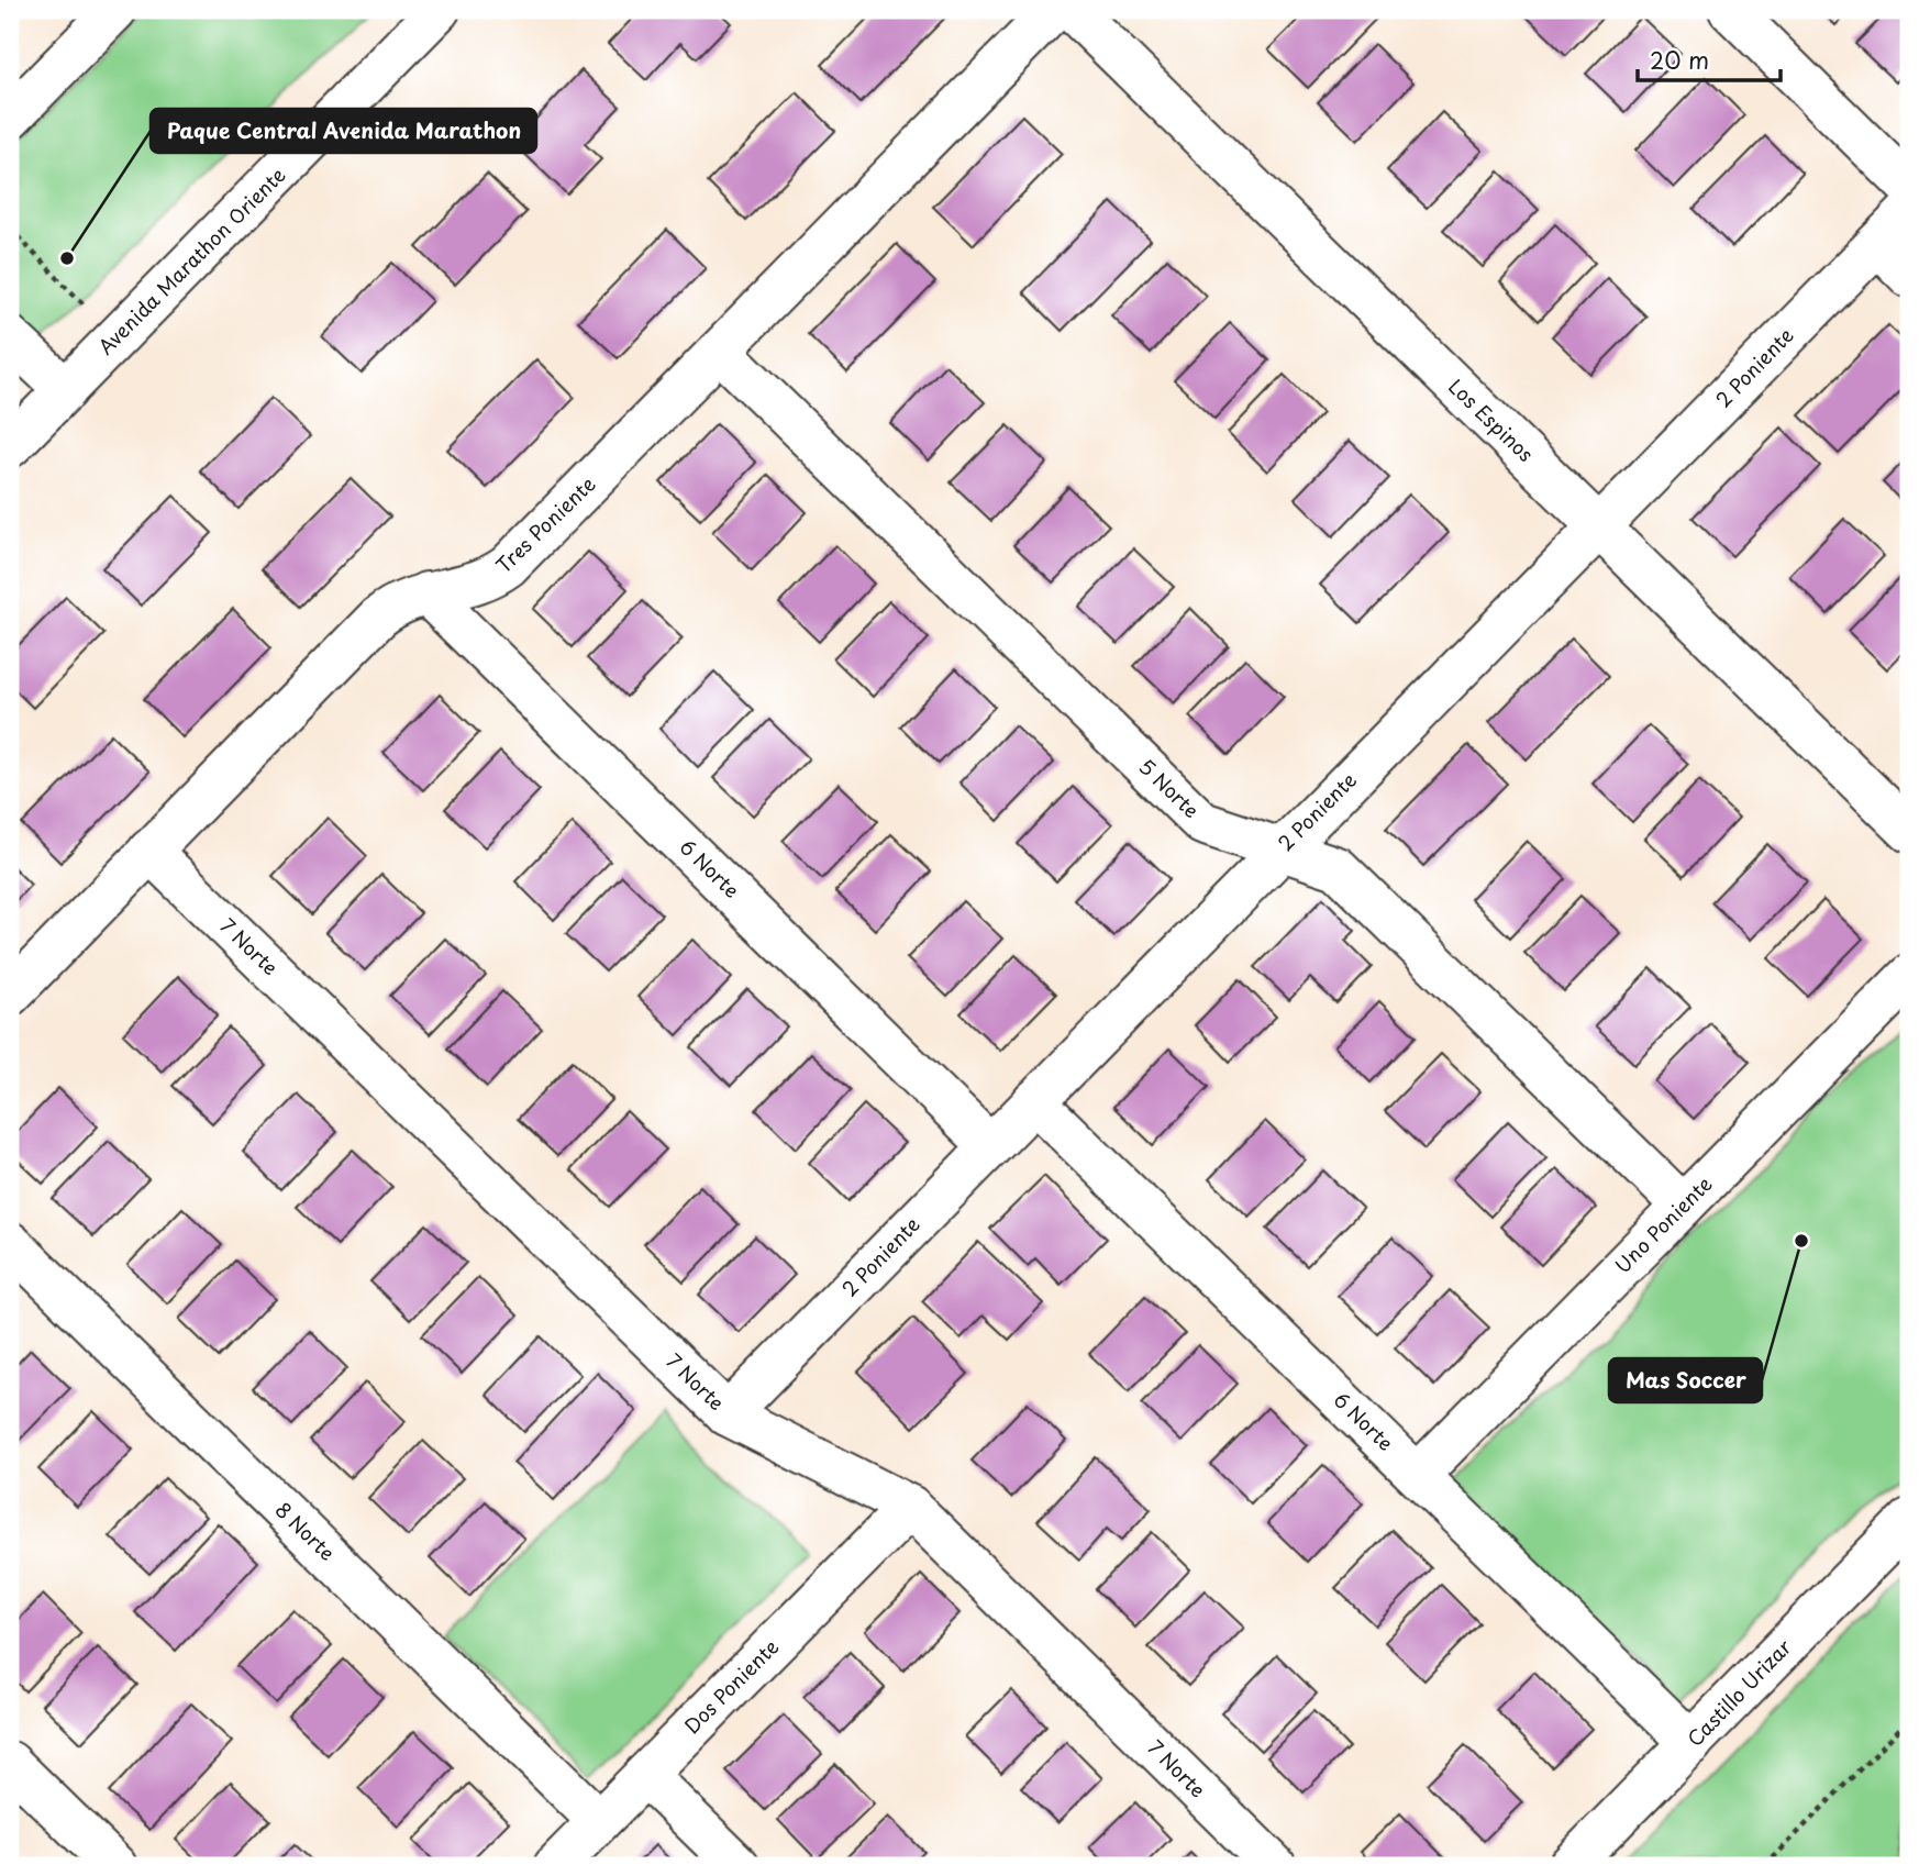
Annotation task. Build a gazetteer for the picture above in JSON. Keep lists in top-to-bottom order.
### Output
{
  "streets": {
    "street": [
      "Avenida Marathon Oriente",
      "2 Poniente",
      "Los Espinos",
      "Tres Poniente",
      "5 Norte",
      "6 Norte",
      "7 Norte",
      "Uno Poniente",
      "8 Norte",
      "Dos Poniente",
      "Castillo Urizar"
    ]
  },
  "crossings": [
    ["2 Poniente", "Los Espinos"],
    ["2 Poniente", "5 Norte"],
    ["2 Poniente", "6 Norte"],
    ["2 Poniente", "7 Norte"],
    ["Tres Poniente", "5 Norte"],
    ["Tres Poniente", "6 Norte"],
    ["Tres Poniente", "7 Norte"],
    ["5 Norte", "Uno Poniente"],
    ["6 Norte", "Uno Poniente"],
    ["6 Norte", "Castillo Urizar"],
    ["7 Norte", "Dos Poniente"],
    ["8 Norte", "Dos Poniente"]
  ],
  "places": ["Paque Central Avenida Marathon", "Mas Soccer"],
  "scale_bar": "20 m"
}
